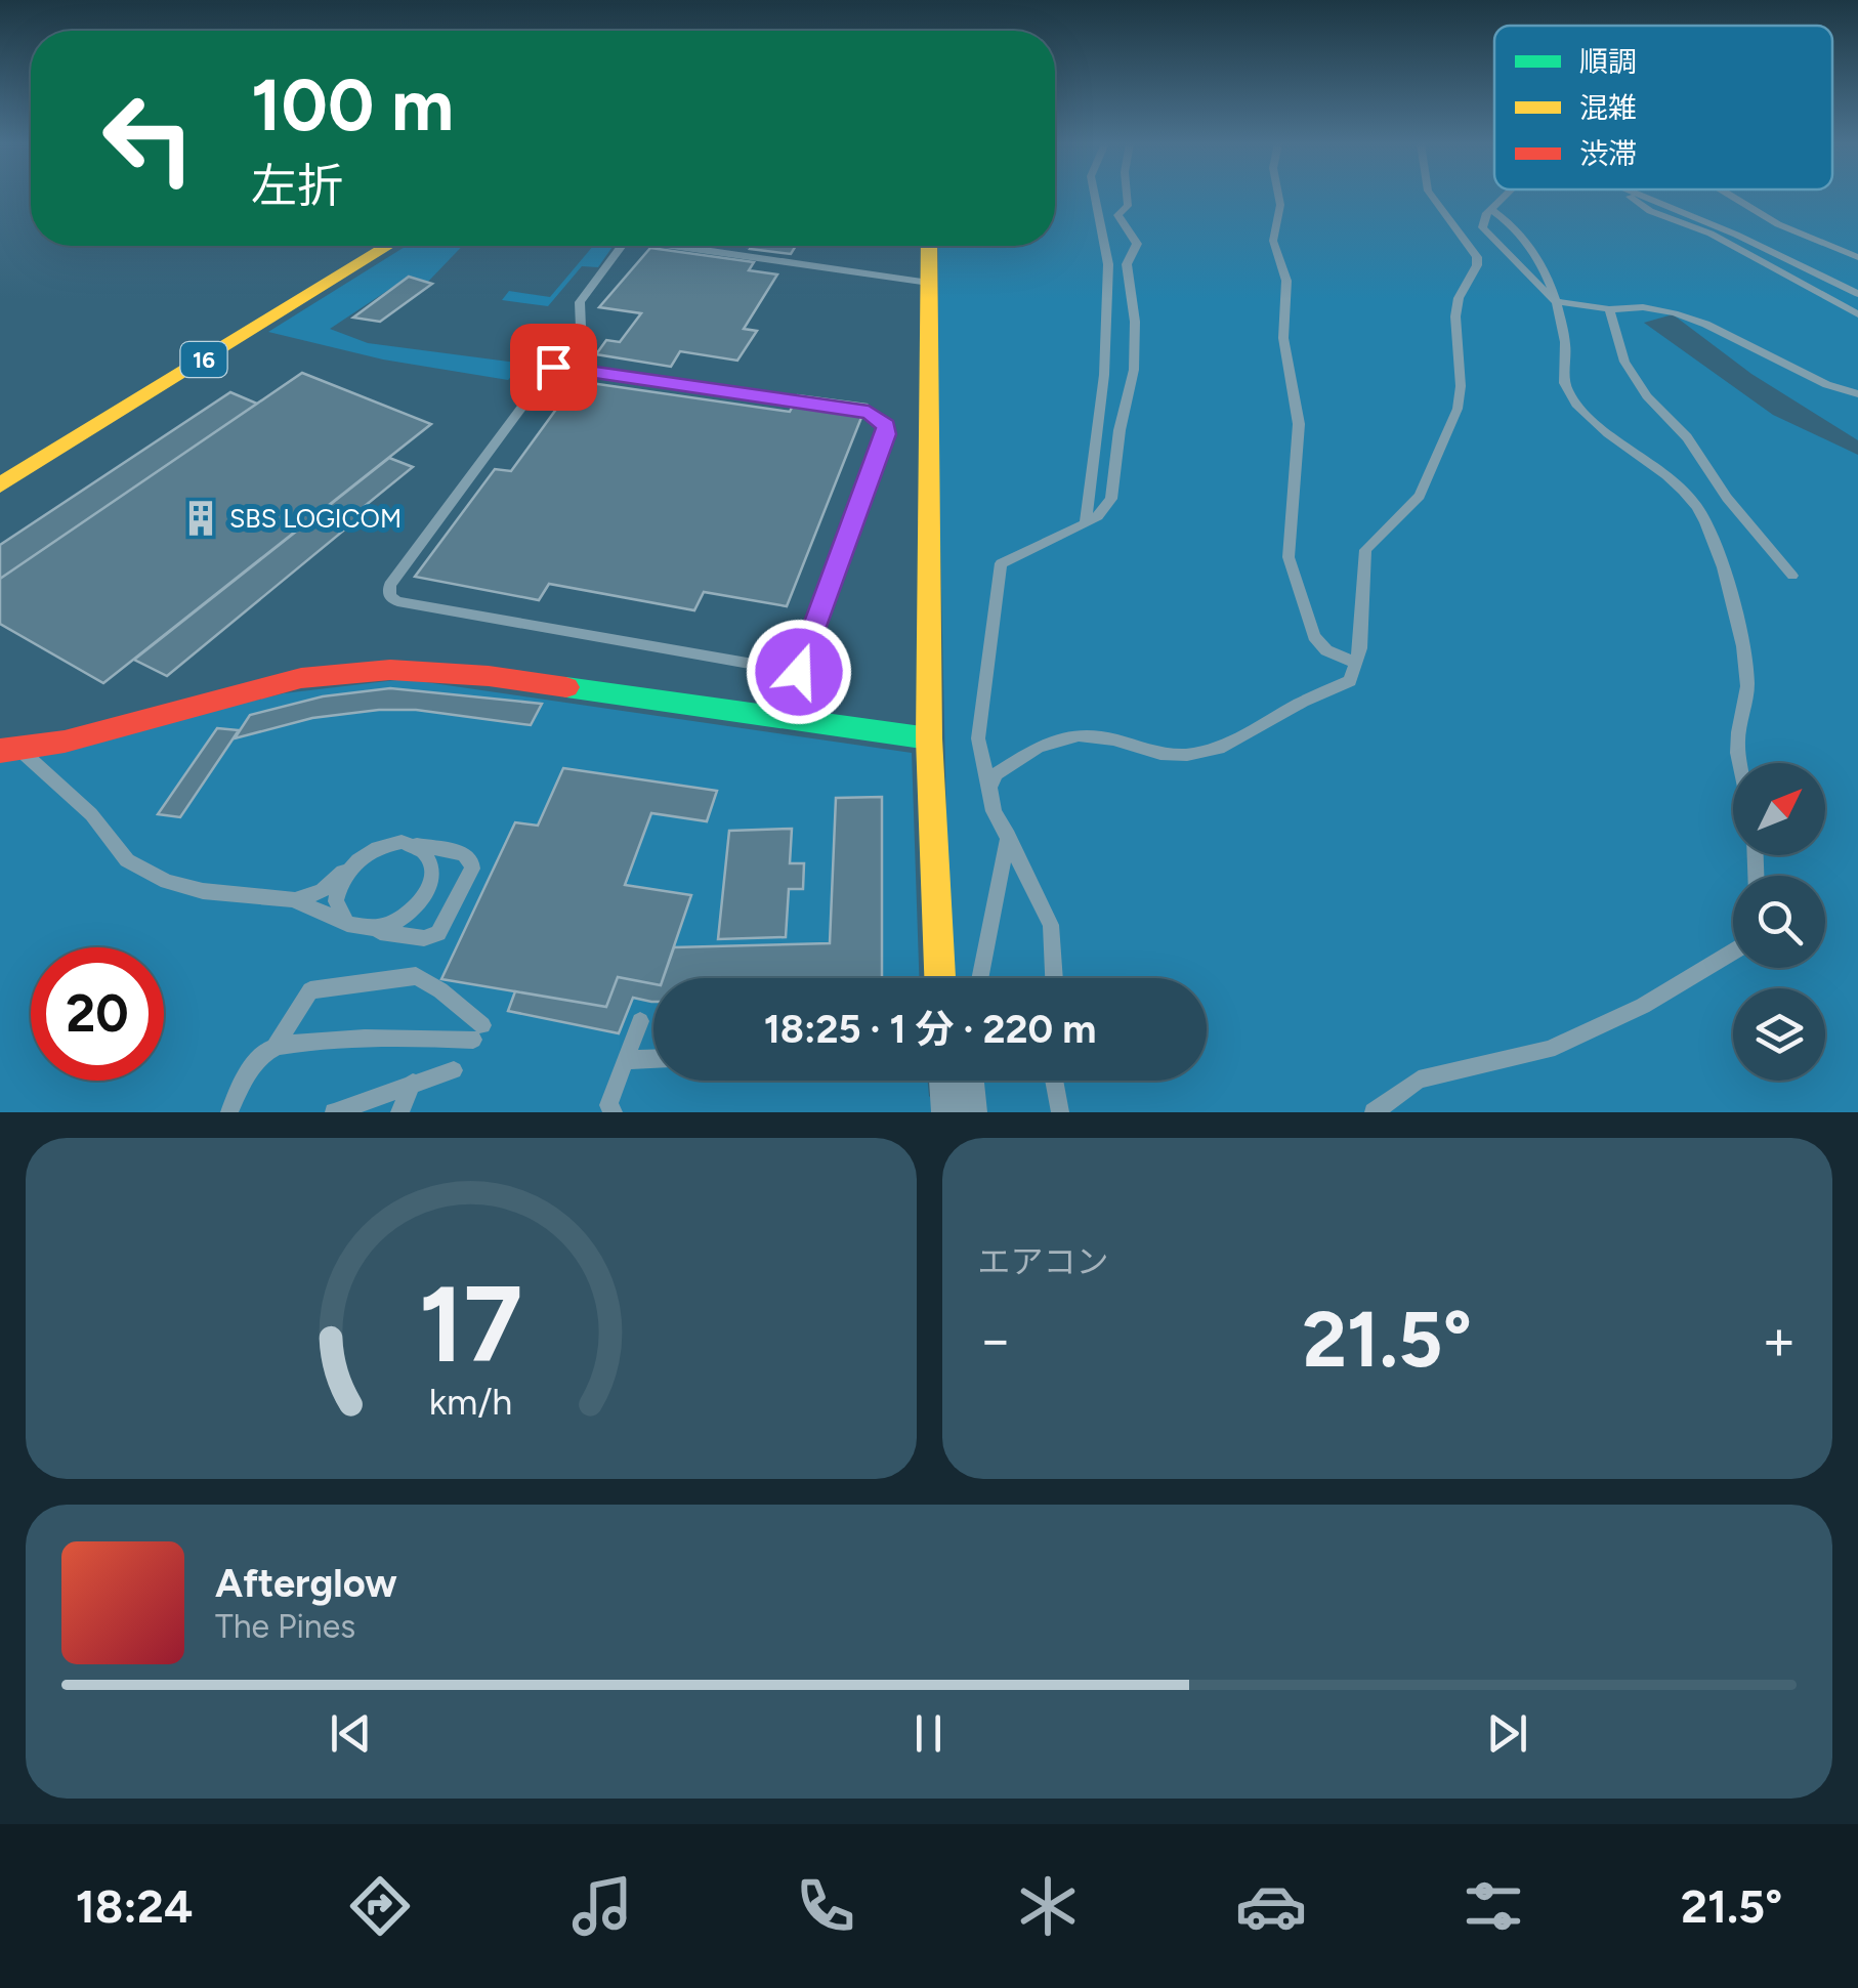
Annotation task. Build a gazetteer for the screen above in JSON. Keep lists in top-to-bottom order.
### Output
{
  "streets": {
    "main road": ["16"]
  },
  "places": {
    "building": ["SBS LOGICOM"]
  },
  "legend": ["順調", "混雑", "渋滞"],
  "north": "top right",
  "page": {
    "turn": ["100 m", "左折"],
    "limit": "20",
    "trip": "18:25 · 1 分 · 220 m",
    "tile": "エアコン",
    "heat": ["−", "21.5°", "+"],
    "song": ["Afterglow", "The Pines"],
    "tabs": ["18:24", "21.5°"],
    "gauge": ["17", "km/h"]
  }
}
